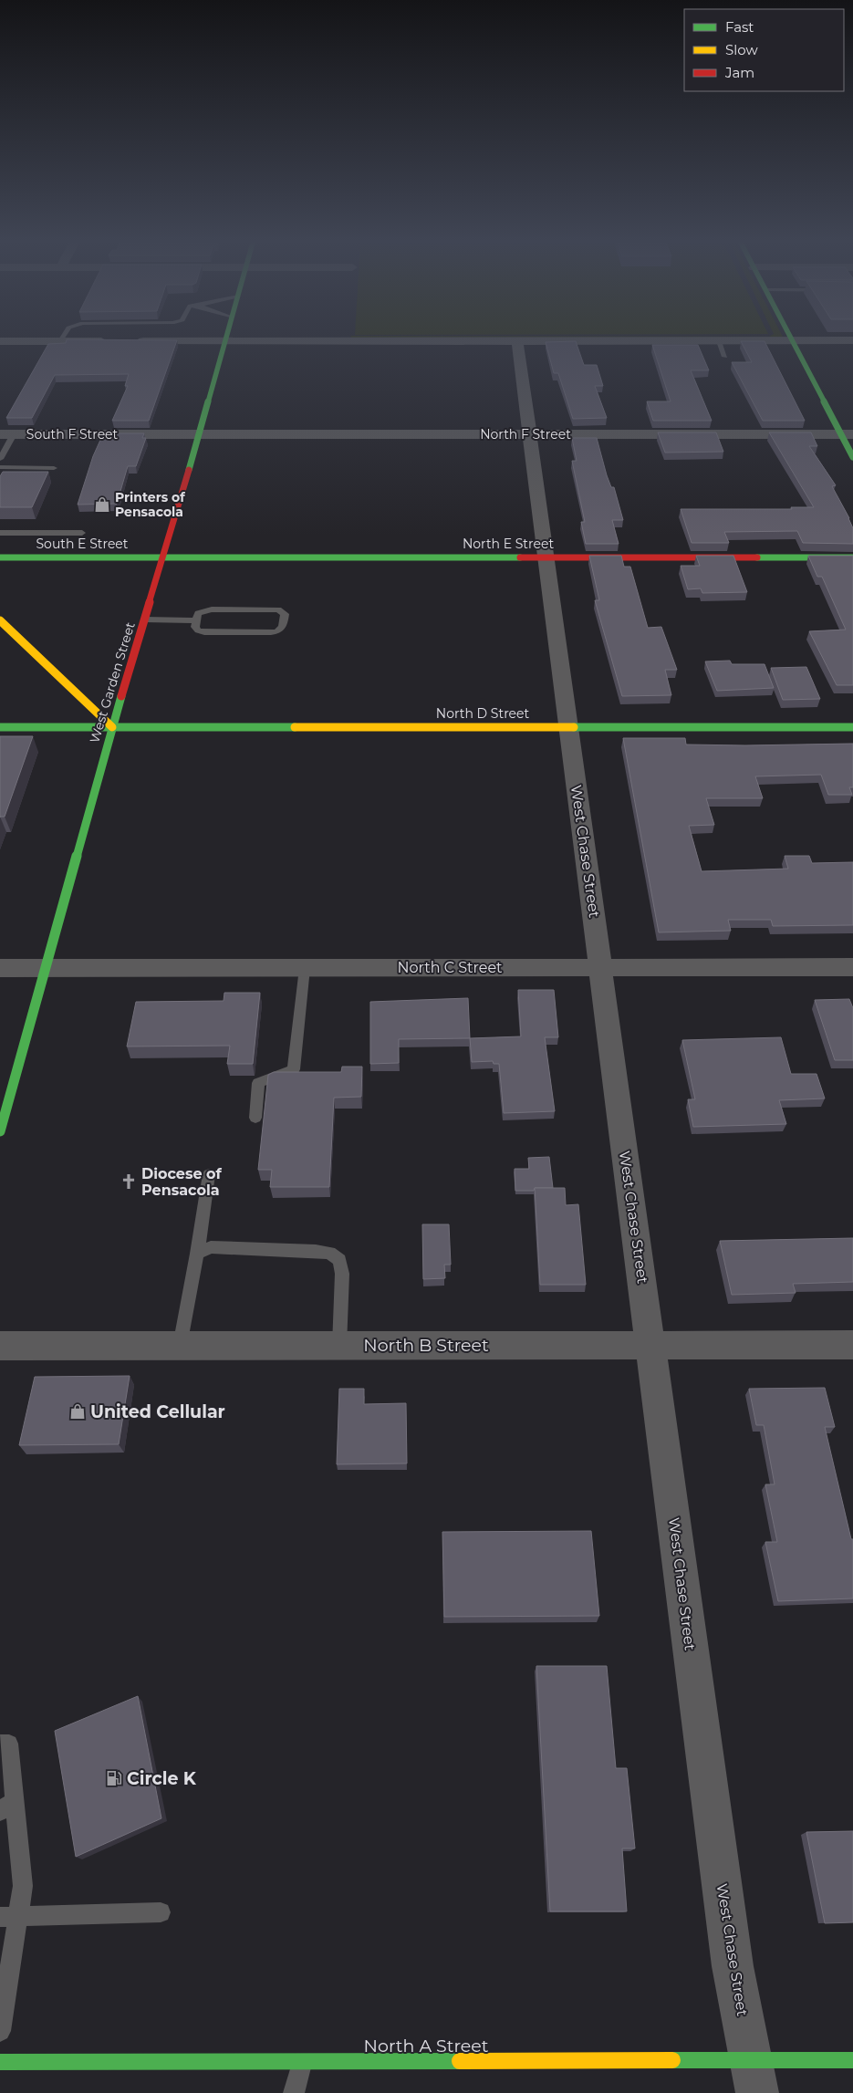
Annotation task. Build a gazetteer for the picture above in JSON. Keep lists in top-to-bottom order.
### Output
{
  "streets": {
    "street": [
      "South F Street",
      "North F Street",
      "South E Street",
      "North E Street",
      "West Garden Street",
      "North D Street",
      "West Chase Street",
      "North C Street",
      "North B Street",
      "North A Street"
    ]
  },
  "crossings": [
    ["South F Street", "North F Street"],
    ["South F Street", "West Garden Street"],
    ["North F Street", "West Garden Street"],
    ["North F Street", "West Chase Street"],
    ["South E Street", "North E Street"],
    ["South E Street", "West Garden Street"],
    ["North E Street", "West Garden Street"],
    ["North E Street", "West Chase Street"],
    ["West Garden Street", "North D Street"],
    ["West Garden Street", "North C Street"],
    ["North D Street", "West Chase Street"],
    ["West Chase Street", "North C Street"],
    ["West Chase Street", "North B Street"],
    ["West Chase Street", "North A Street"]
  ],
  "places": {
    "shop": ["Printers of Pensacola", "United Cellular"],
    "church": ["Diocese of Pensacola"],
    "fuel station": ["Circle K"]
  },
  "legend": ["Fast", "Slow", "Jam"]
}
